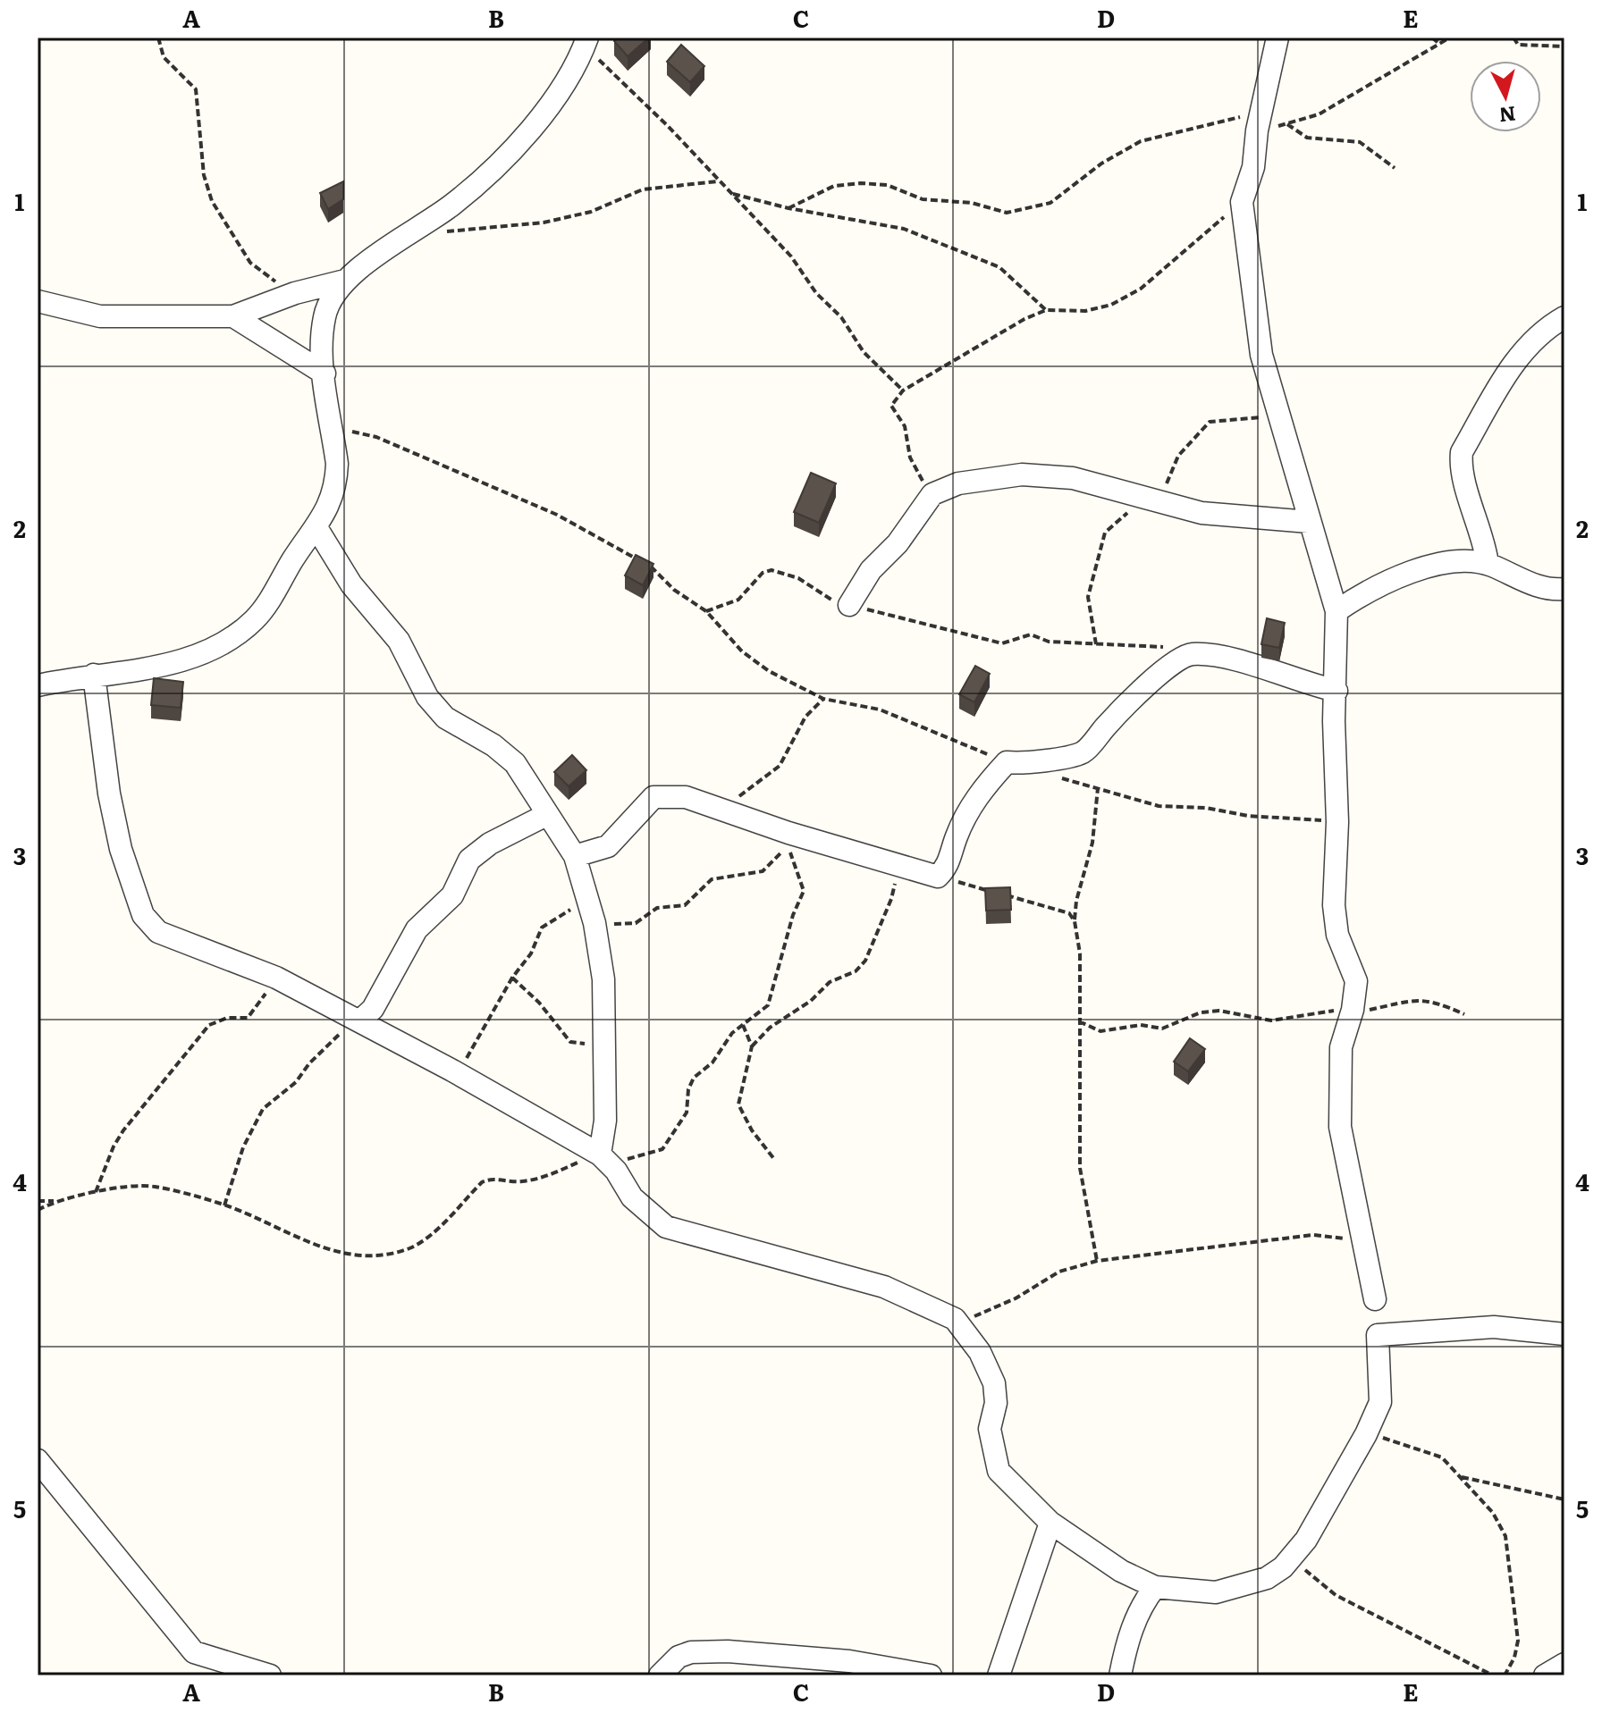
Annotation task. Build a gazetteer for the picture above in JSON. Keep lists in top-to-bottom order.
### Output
{
  "north": "bottom",
  "grid": {
    "columns": [
      "A",
      "B",
      "C",
      "D",
      "E"
    ],
    "rows": [
      "1",
      "2",
      "3",
      "4",
      "5"
    ]
  }
}
